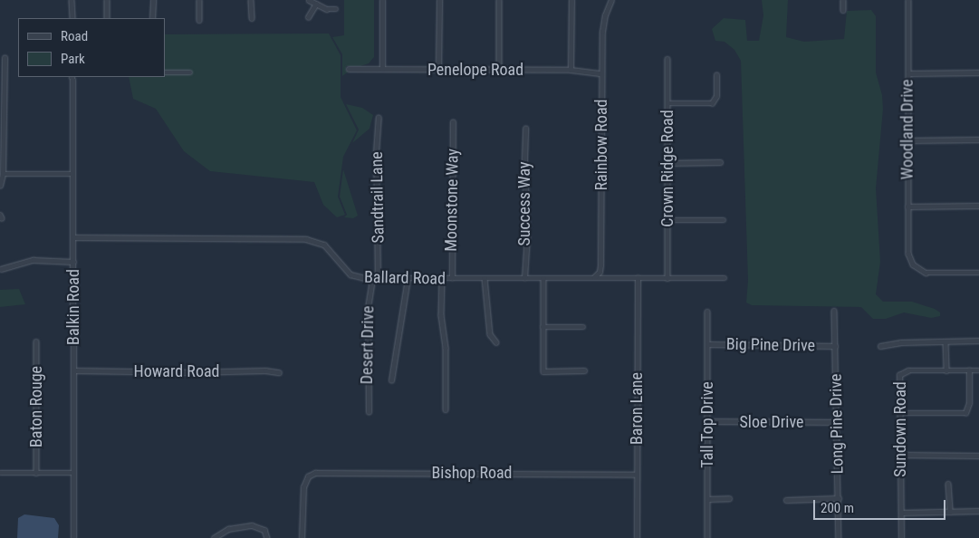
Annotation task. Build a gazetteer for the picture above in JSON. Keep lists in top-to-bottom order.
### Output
{
  "streets": {
    "street": [
      "Penelope Road",
      "Woodland Drive",
      "Rainbow Road",
      "Crown Ridge Road",
      "Sandtrail Lane",
      "Moonstone Way",
      "Success Way",
      "Ballard Road",
      "Balkin Road",
      "Desert Drive",
      "Big Pine Drive",
      "Howard Road",
      "Baton Rouge",
      "Baron Lane",
      "Sloe Drive",
      "Long Pine Drive",
      "Tall Top Drive",
      "Sundown Road",
      "Bishop Road"
    ]
  },
  "crossings": [
    ["Penelope Road", "Rainbow Road"],
    ["Rainbow Road", "Ballard Road"],
    ["Crown Ridge Road", "Ballard Road"],
    ["Sandtrail Lane", "Ballard Road"],
    ["Moonstone Way", "Ballard Road"],
    ["Success Way", "Ballard Road"],
    ["Ballard Road", "Balkin Road"],
    ["Ballard Road", "Desert Drive"],
    ["Ballard Road", "Baron Lane"],
    ["Balkin Road", "Howard Road"],
    ["Big Pine Drive", "Long Pine Drive"],
    ["Big Pine Drive", "Tall Top Drive"],
    ["Baron Lane", "Bishop Road"],
    ["Sloe Drive", "Long Pine Drive"],
    ["Sloe Drive", "Tall Top Drive"]
  ],
  "legend": ["Road", "Park"],
  "scale_bar": "200 m"
}
